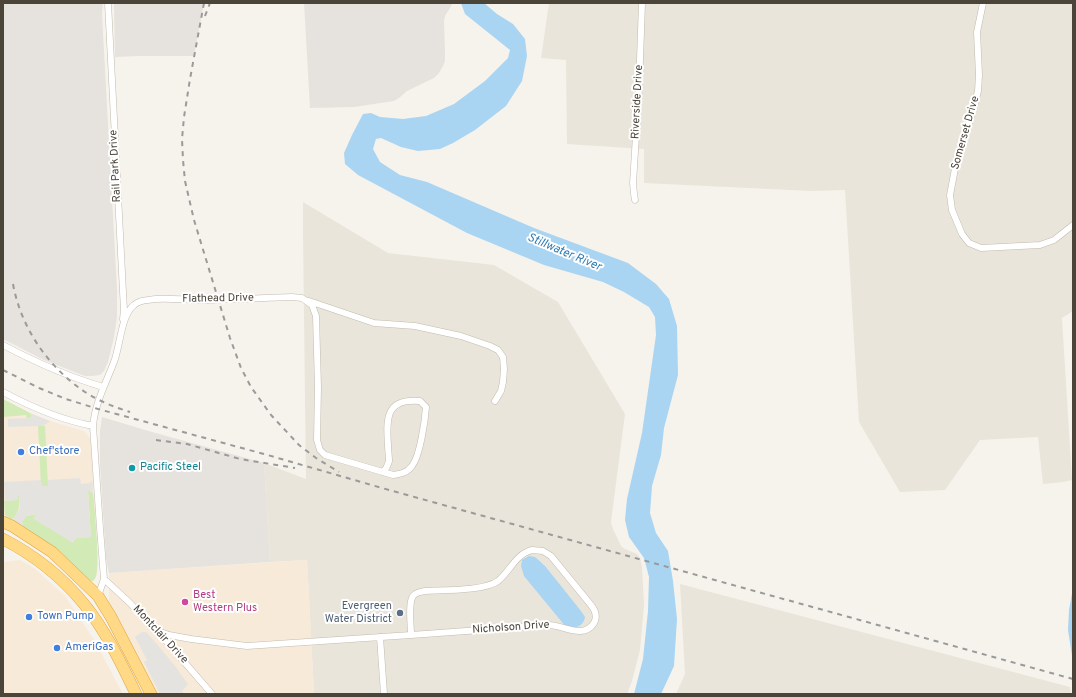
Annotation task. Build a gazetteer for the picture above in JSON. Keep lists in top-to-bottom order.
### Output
{
  "streets": {
    "street": [
      "Riverside Drive",
      "Somerset Drive",
      "Rail Park Drive",
      "Flathead Drive",
      "Nicholson Drive",
      "Montclair Drive"
    ]
  },
  "crossings": [
    ["Rail Park Drive", "Flathead Drive"],
    ["Nicholson Drive", "Montclair Drive"]
  ],
  "water": ["Stillwater River"],
  "places": [
    "Chef'store",
    "Pacific Steel",
    "Best Western Plus",
    "Evergreen Water District",
    "Town Pump",
    "AmeriGas"
  ]
}
